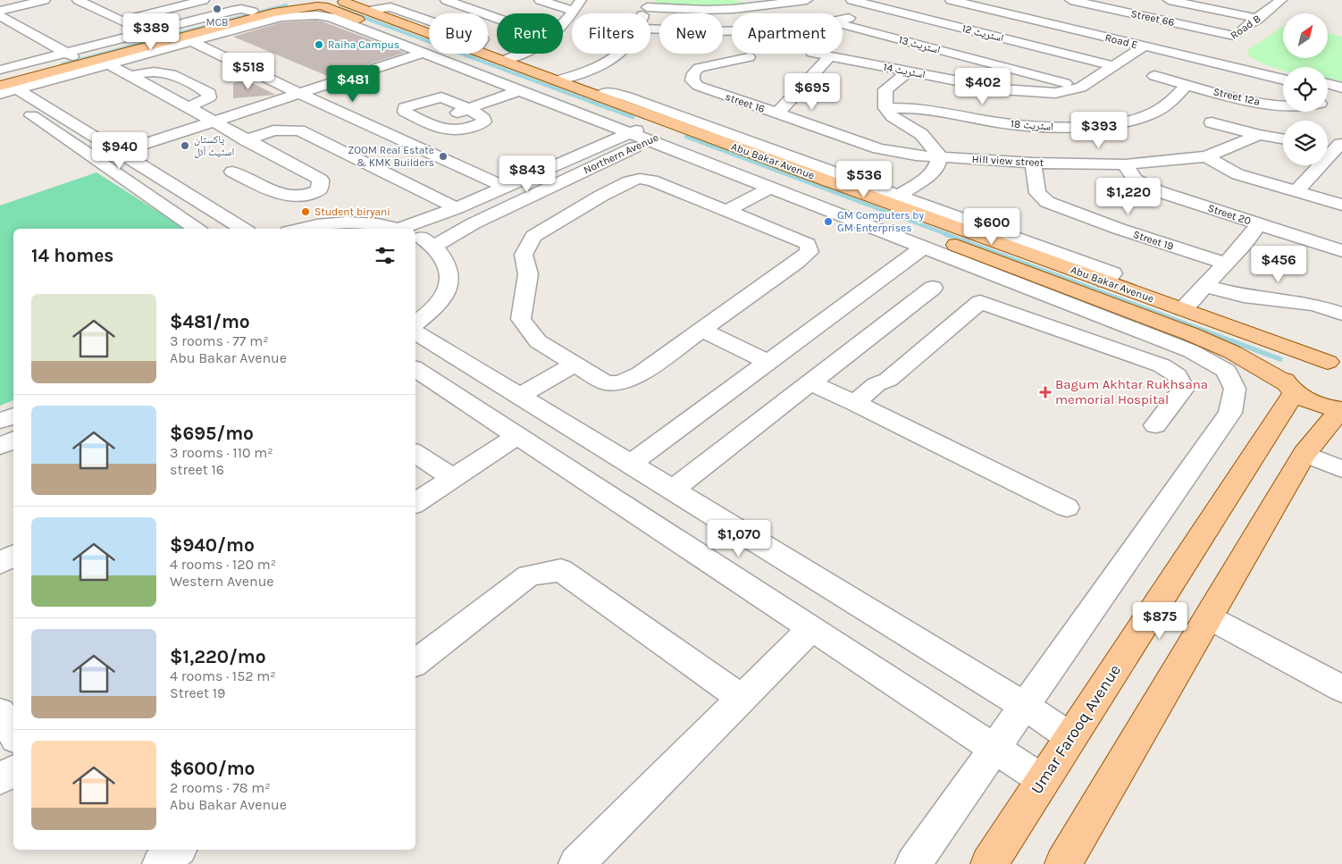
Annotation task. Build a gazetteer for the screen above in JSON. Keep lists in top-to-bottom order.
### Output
{
  "streets": {
    "main road": ["Abu Bakar Avenue", "Umar Farooq Avenue"],
    "street": [
      "Street 66",
      "Road B",
      "اسٹریٹ 12",
      "Road E",
      "اسٹریٹ 13",
      "اسٹریٹ 14",
      "Street 12a",
      "street 16",
      "اسٹریٹ 18",
      "Northern Avenue",
      "Hill view street",
      "Street 20",
      "Street 19"
    ]
  },
  "crossings": [
    ["Street 66", "Road B"],
    ["Road B", "Road E"],
    ["اسٹریٹ 12", "اسٹریٹ 14"],
    ["Road E", "اسٹریٹ 14"],
    ["اسٹریٹ 13", "اسٹریٹ 14"],
    ["Street 12a", "اسٹریٹ 18"],
    ["street 16", "Hill view street"],
    ["Northern Avenue", "Abu Bakar Avenue"],
    ["Abu Bakar Avenue", "Umar Farooq Avenue"],
    ["Hill view street", "Street 20"],
    ["Hill view street", "Street 19"]
  ],
  "places": {
    "other": [
      "MCB",
      "Raiha Campus",
      "پاکستان اسٹیٹ آئل",
      "ZOOM Real Estate & KMK Builders",
      "Student biryani",
      "GM Computers by GM Enterprises"
    ],
    "health": ["Bagum Akhtar Rukhsana memorial Hospital"]
  },
  "north": "top right",
  "page": {
    "price": [
      "$389",
      "$518",
      "$481",
      "$402",
      "$695",
      "$393",
      "$940",
      "$843",
      "$536",
      "$1,220",
      "$600",
      "$456",
      "$1,070",
      "$875"
    ],
    "chip": [
      "Buy",
      "Rent",
      "Filters",
      "New",
      "Apartment"
    ],
    "heading": "14 homes",
    "list": [
      {
        "name": "$481/mo",
        "note": "3 rooms · 77 m² · Abu Bakar Avenue"
      },
      {
        "name": "$695/mo",
        "note": "3 rooms · 110 m² · street 16"
      },
      {
        "name": "$940/mo",
        "note": "4 rooms · 120 m² · Western Avenue"
      },
      {
        "name": "$1,220/mo",
        "note": "4 rooms · 152 m² · Street 19"
      },
      {
        "name": "$600/mo",
        "note": "2 rooms · 78 m² · Abu Bakar Avenue"
      }
    ]
  }
}
